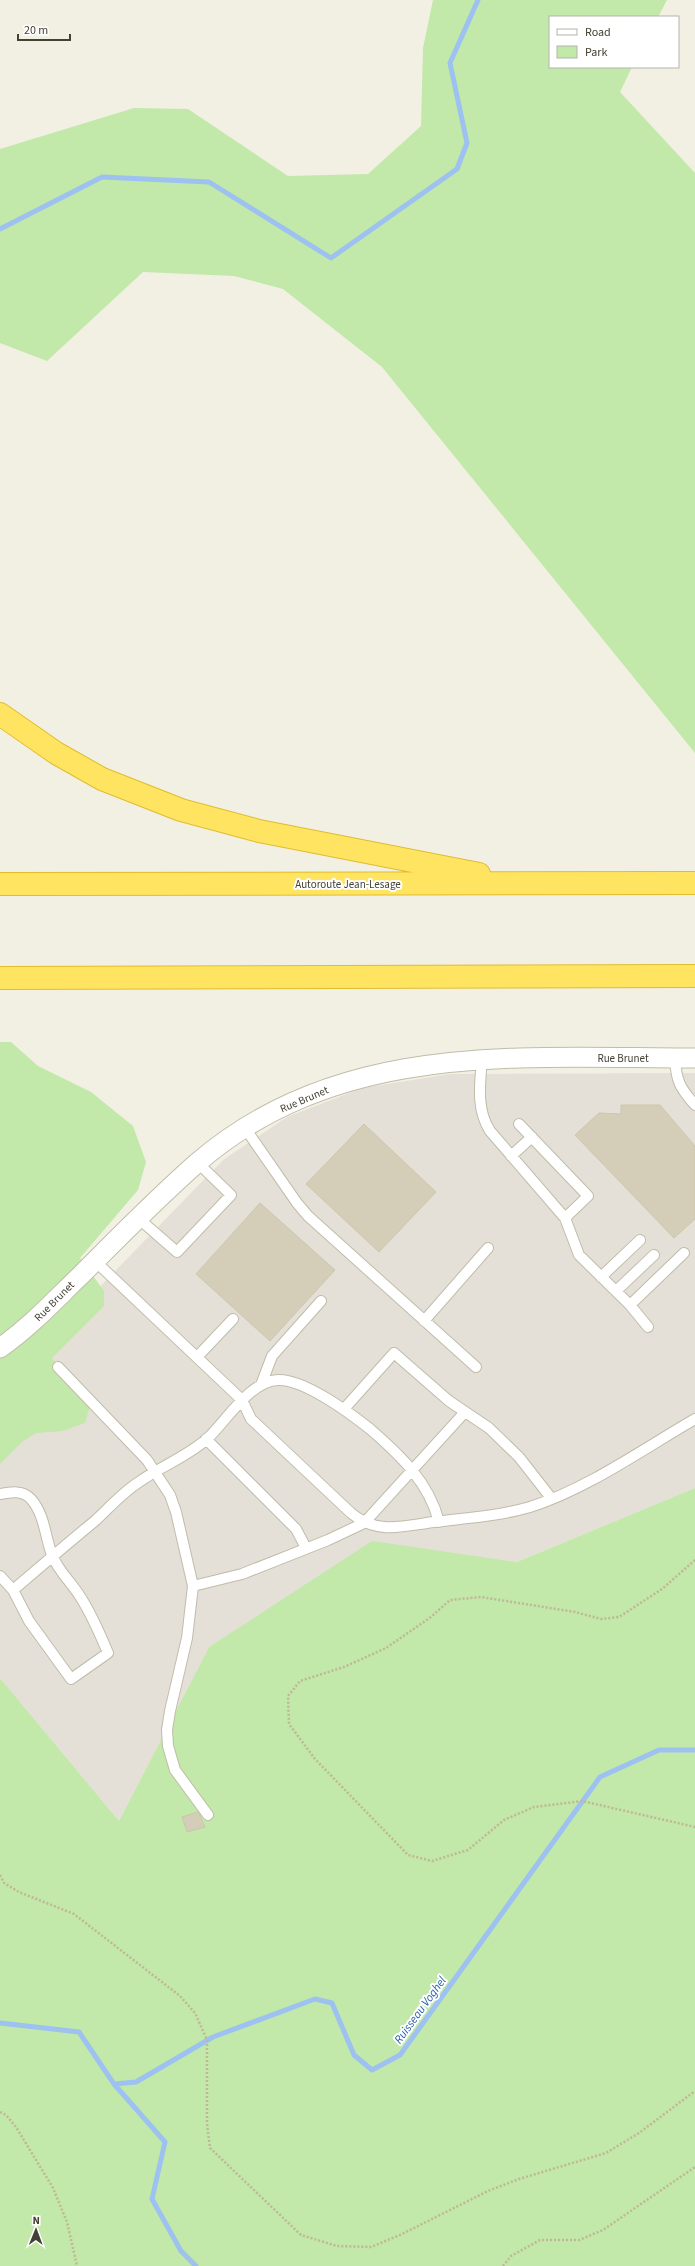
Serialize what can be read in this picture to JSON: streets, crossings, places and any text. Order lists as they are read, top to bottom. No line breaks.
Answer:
{"streets":{"highway":["Autoroute Jean-Lesage"],"street":["Rue Brunet"]},"water":["Ruisseau Voghel"],"legend":["Road","Park"],"scale_bar":"20 m","north":"top"}
